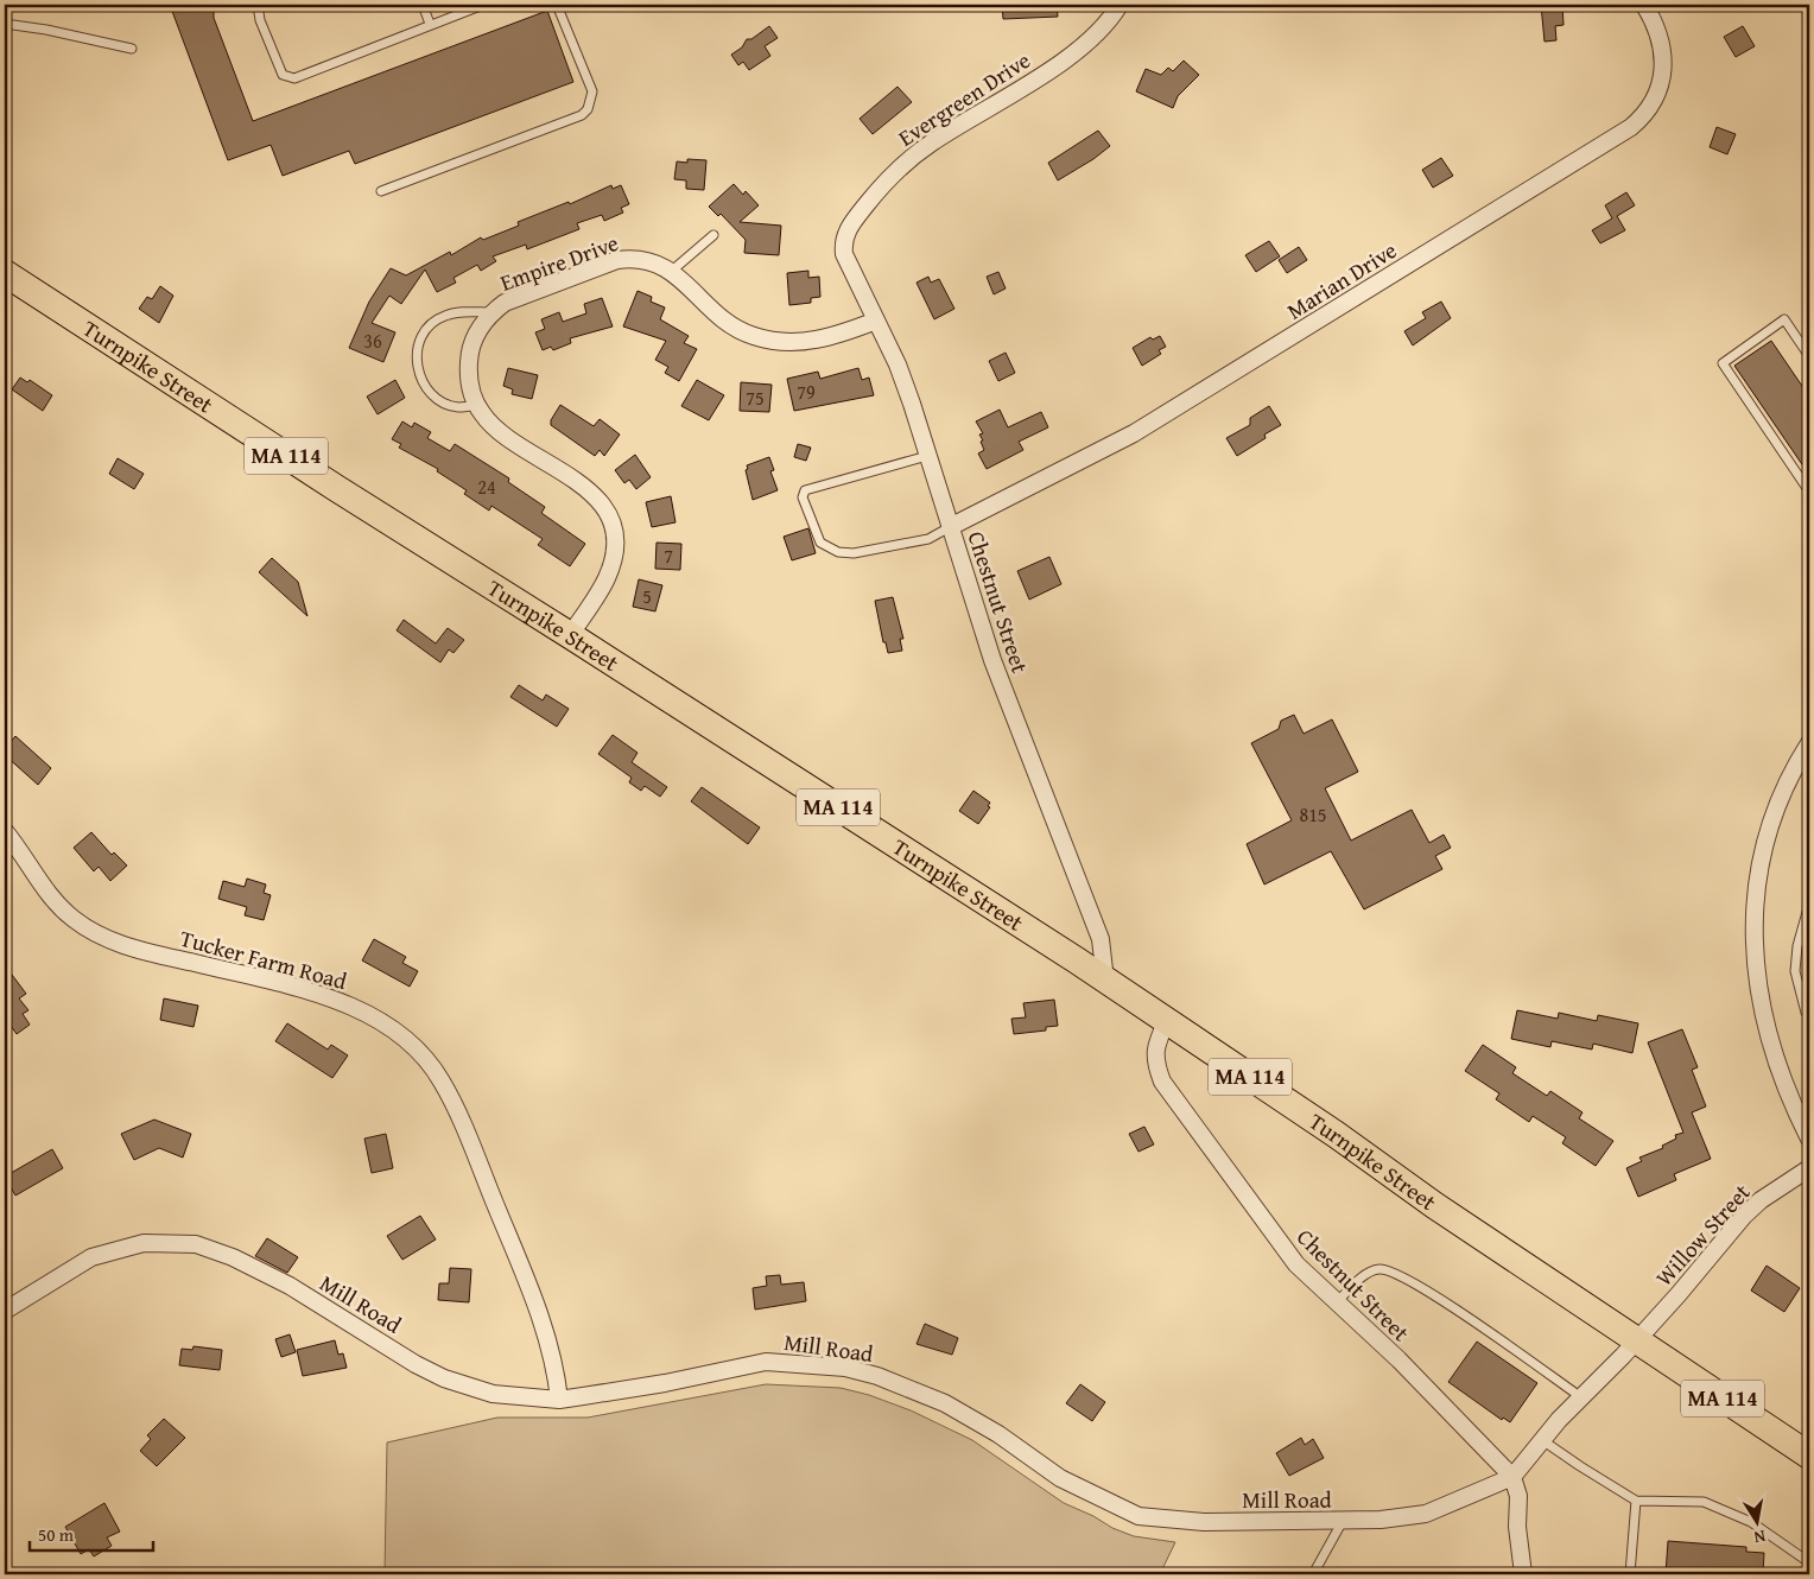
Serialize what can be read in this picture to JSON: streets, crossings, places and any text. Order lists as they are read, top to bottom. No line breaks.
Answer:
{"streets":{"highway":["Turnpike Street","MA 114"],"street":["Evergreen Drive","Empire Drive","Marian Drive","Chestnut Street","Tucker Farm Road","Willow Street","Mill Road"]},"crossings":[["Evergreen Drive","Chestnut Street"],["Empire Drive","Turnpike Street"],["Empire Drive","Chestnut Street"],["Marian Drive","Chestnut Street"],["Turnpike Street","Chestnut Street"],["Turnpike Street","Willow Street"],["Turnpike Street","Mill Road"],["Chestnut Street","Mill Road"],["Tucker Farm Road","Mill Road"],["Willow Street","Mill Road"]],"house_numbers":["36","79","75","24","7","5","815"],"scale_bar":"50 m","north":"bottom"}
